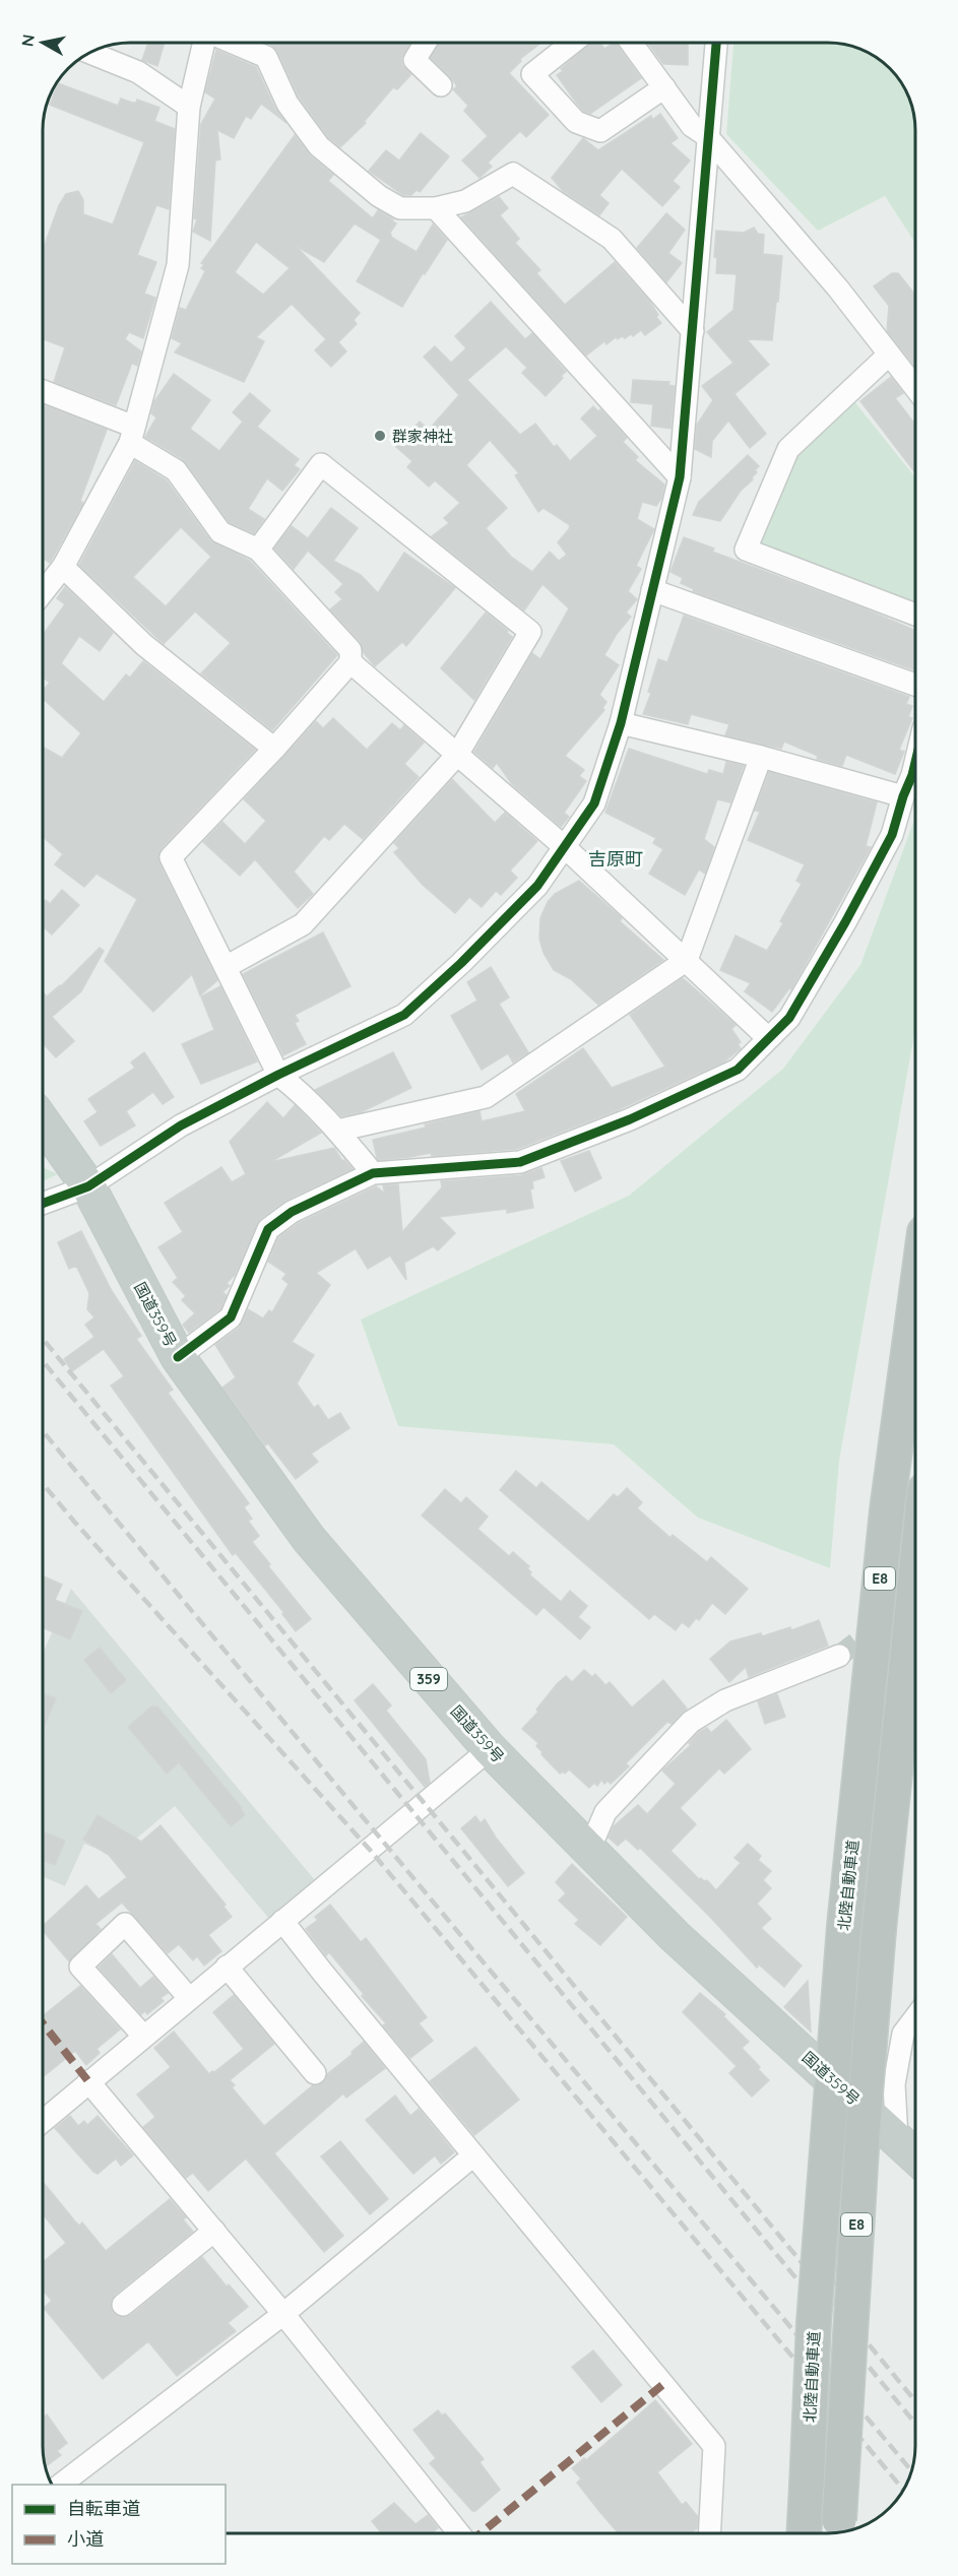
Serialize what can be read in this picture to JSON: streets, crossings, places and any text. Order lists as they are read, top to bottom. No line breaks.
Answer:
{"streets":{"highway":["国道359号","E8","359","北陸自動車道"]},"districts":["吉原町"],"places":["群家神社"],"legend":["自転車道","小道"],"north":"left"}
